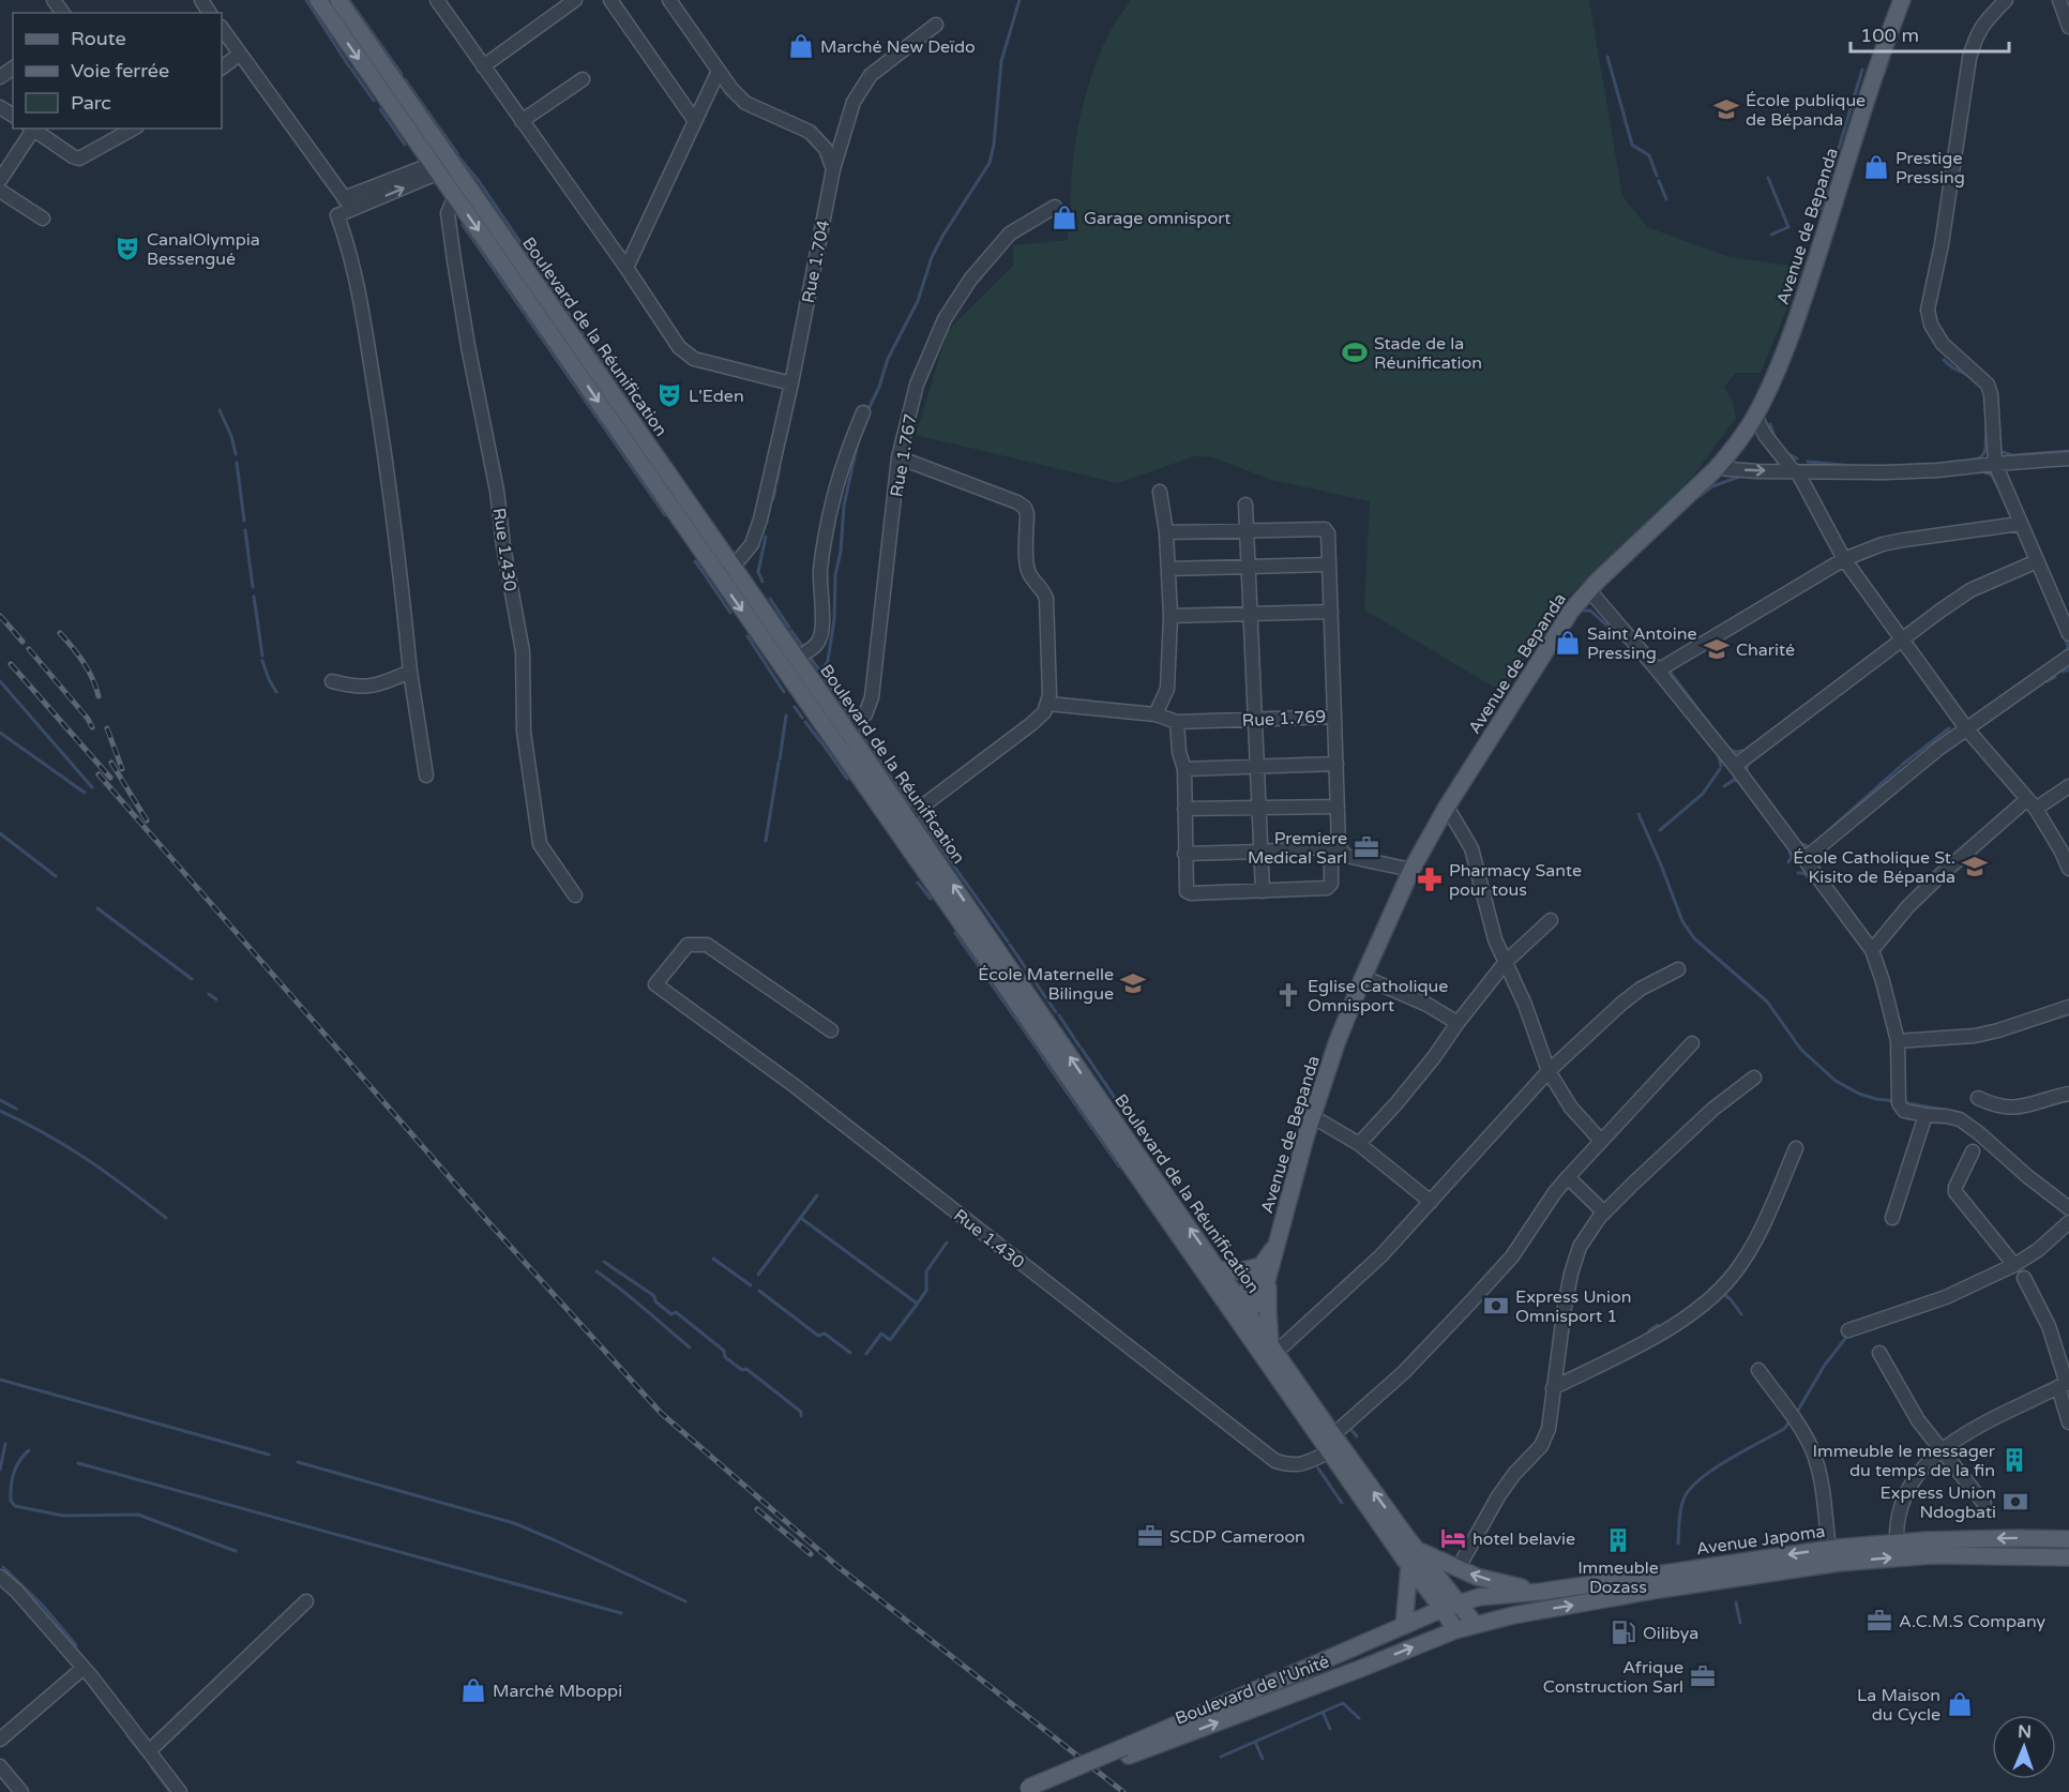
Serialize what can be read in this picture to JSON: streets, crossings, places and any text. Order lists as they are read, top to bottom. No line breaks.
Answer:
{"streets":{"main road":["Avenue de Bepanda","Boulevard de la Réunification","Avenue Japoma","Boulevard de l'Unité"],"street":["Rue 1.704","Rue 1.767","Rue 1.430","Rue 1.769"]},"crossings":[["Avenue de Bepanda","Boulevard de la Réunification"],["Rue 1.704","Boulevard de la Réunification"],["Boulevard de la Réunification","Rue 1.767"],["Boulevard de la Réunification","Rue 1.430"],["Boulevard de la Réunification","Avenue Japoma"],["Boulevard de la Réunification","Boulevard de l'Unité"],["Avenue Japoma","Boulevard de l'Unité"]],"places":{"shop":["Marché New Deïdo","Prestige Pressing","Garage omnisport","Saint Antoine Pressing","Marché Mboppi","La Maison du Cycle"],"school or university":["École publique de Bépanda","Charité","École Catholique St. Kisito de Bépanda","École Maternelle Bilingue"],"theatre":["CanalOlympia Bessengué","L'Eden"],"sports":["Stade de la Réunification"],"office":["Premiere Medical Sarl","SCDP Cameroon","A.C.M.S Company","Afrique Construction Sarl"],"pharmacy":["Pharmacy Sante pour tous"],"church":["Eglise Catholique Omnisport"],"bank":["Express Union Omnisport 1","Express Union Ndogbati"],"building":["Immeuble le messager du temps de la fin","Immeuble Dozass"],"hotel":["hotel belavie"],"fuel station":["Oilibya"]},"legend":["Route","Voie ferrée","Parc"],"scale_bar":"100 m","north":"top"}
